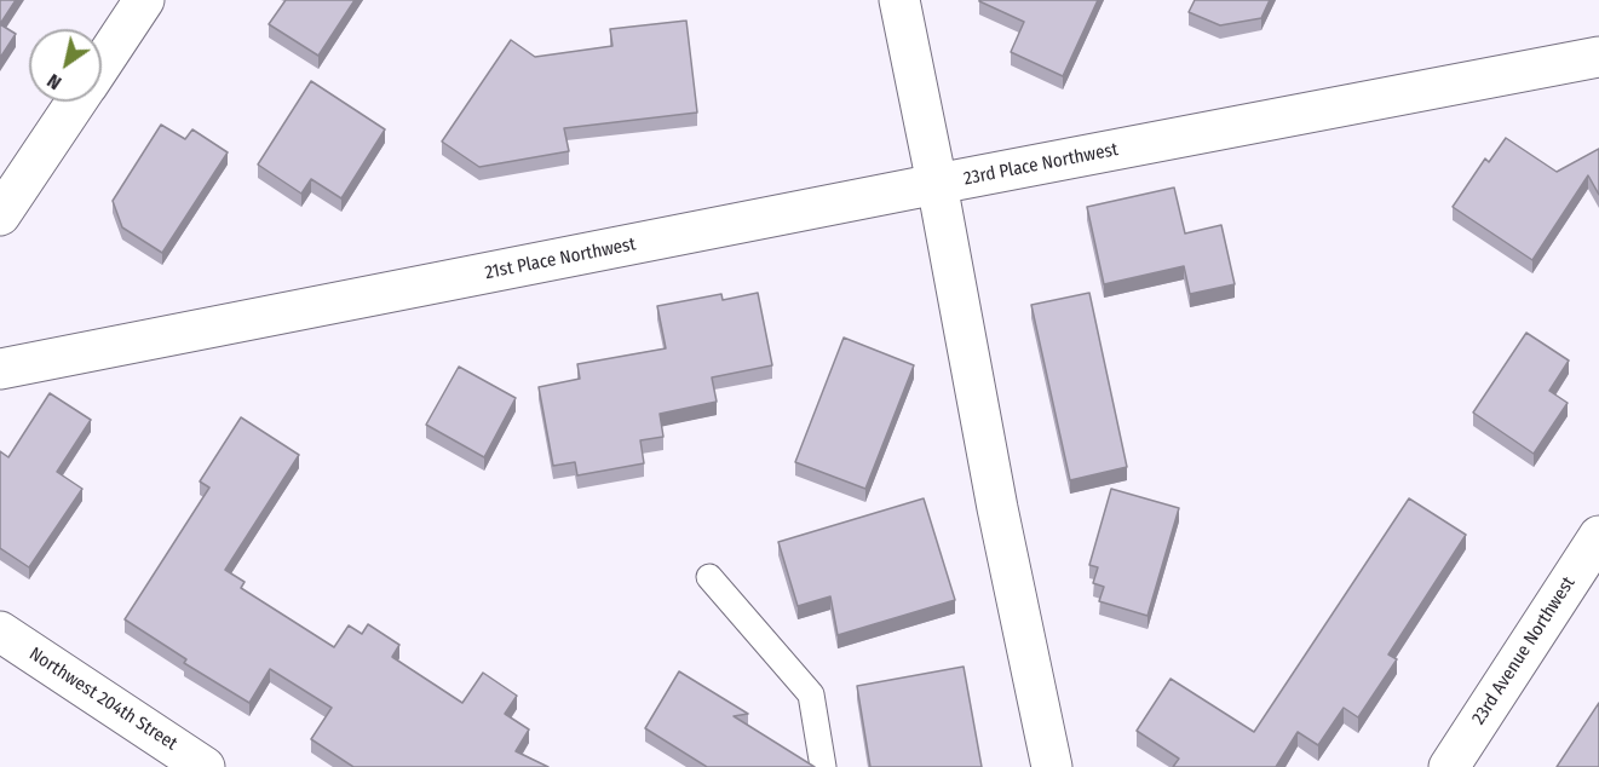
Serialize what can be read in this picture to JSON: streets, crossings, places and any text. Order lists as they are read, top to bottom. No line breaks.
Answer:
{"streets":{"street":["23rd Place Northwest","21st Place Northwest","23rd Avenue Northwest","Northwest 204th Street"]},"crossings":[["23rd Place Northwest","21st Place Northwest"]],"north":"bottom left"}
